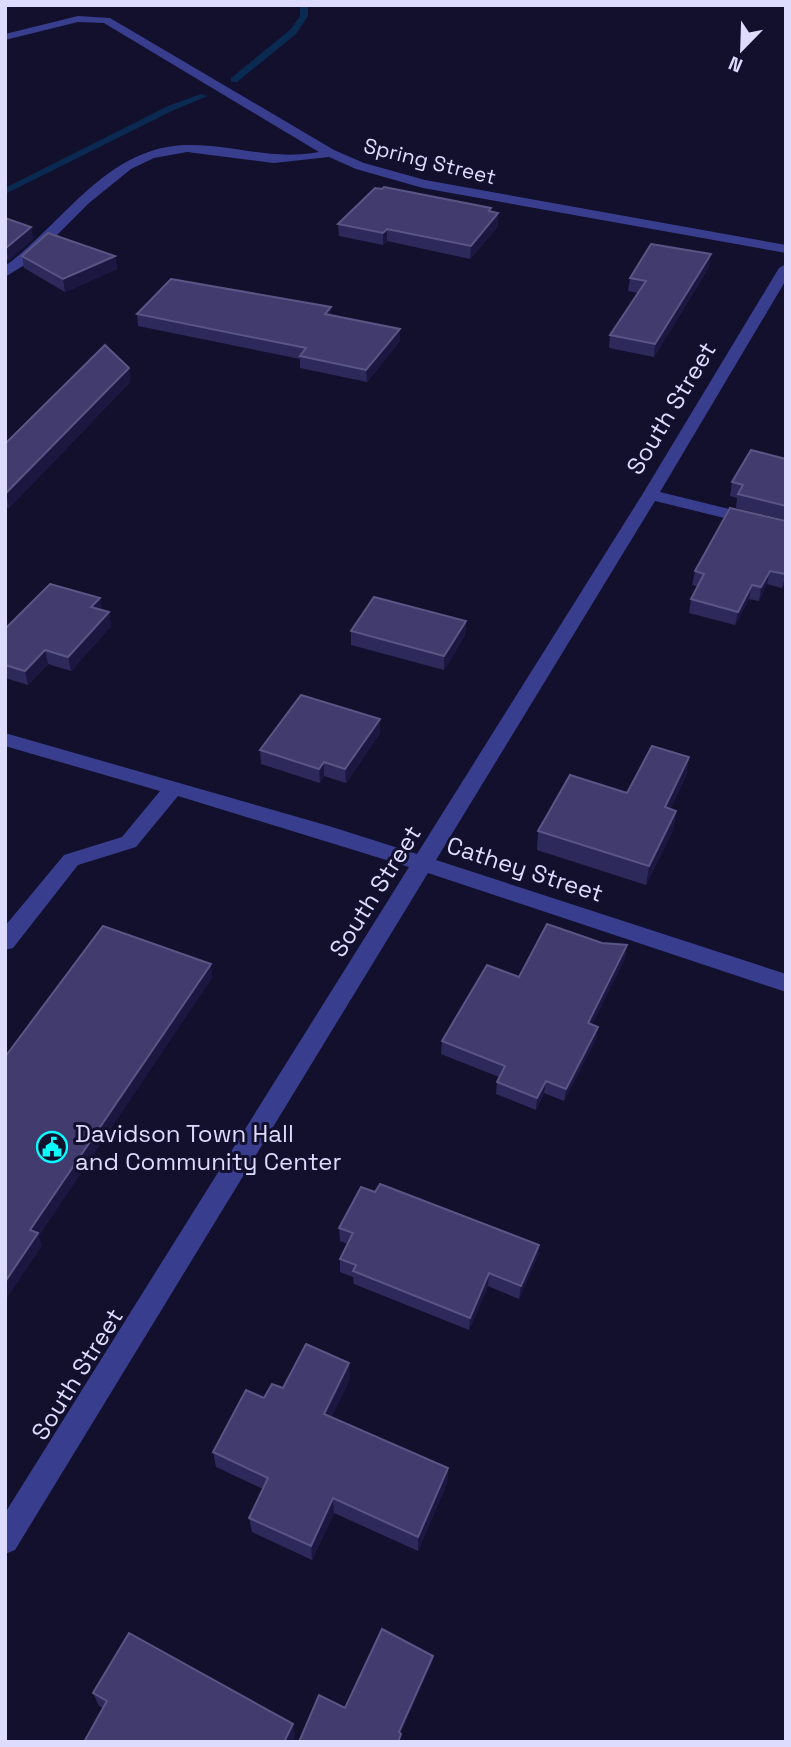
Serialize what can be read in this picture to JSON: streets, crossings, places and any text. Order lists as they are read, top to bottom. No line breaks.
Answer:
{"streets":{"street":["Spring Street","South Street","Cathey Street"]},"crossings":[["South Street","Cathey Street"]],"places":{"public building":["Davidson Town Hall and Community Center"]},"north":"bottom left"}
